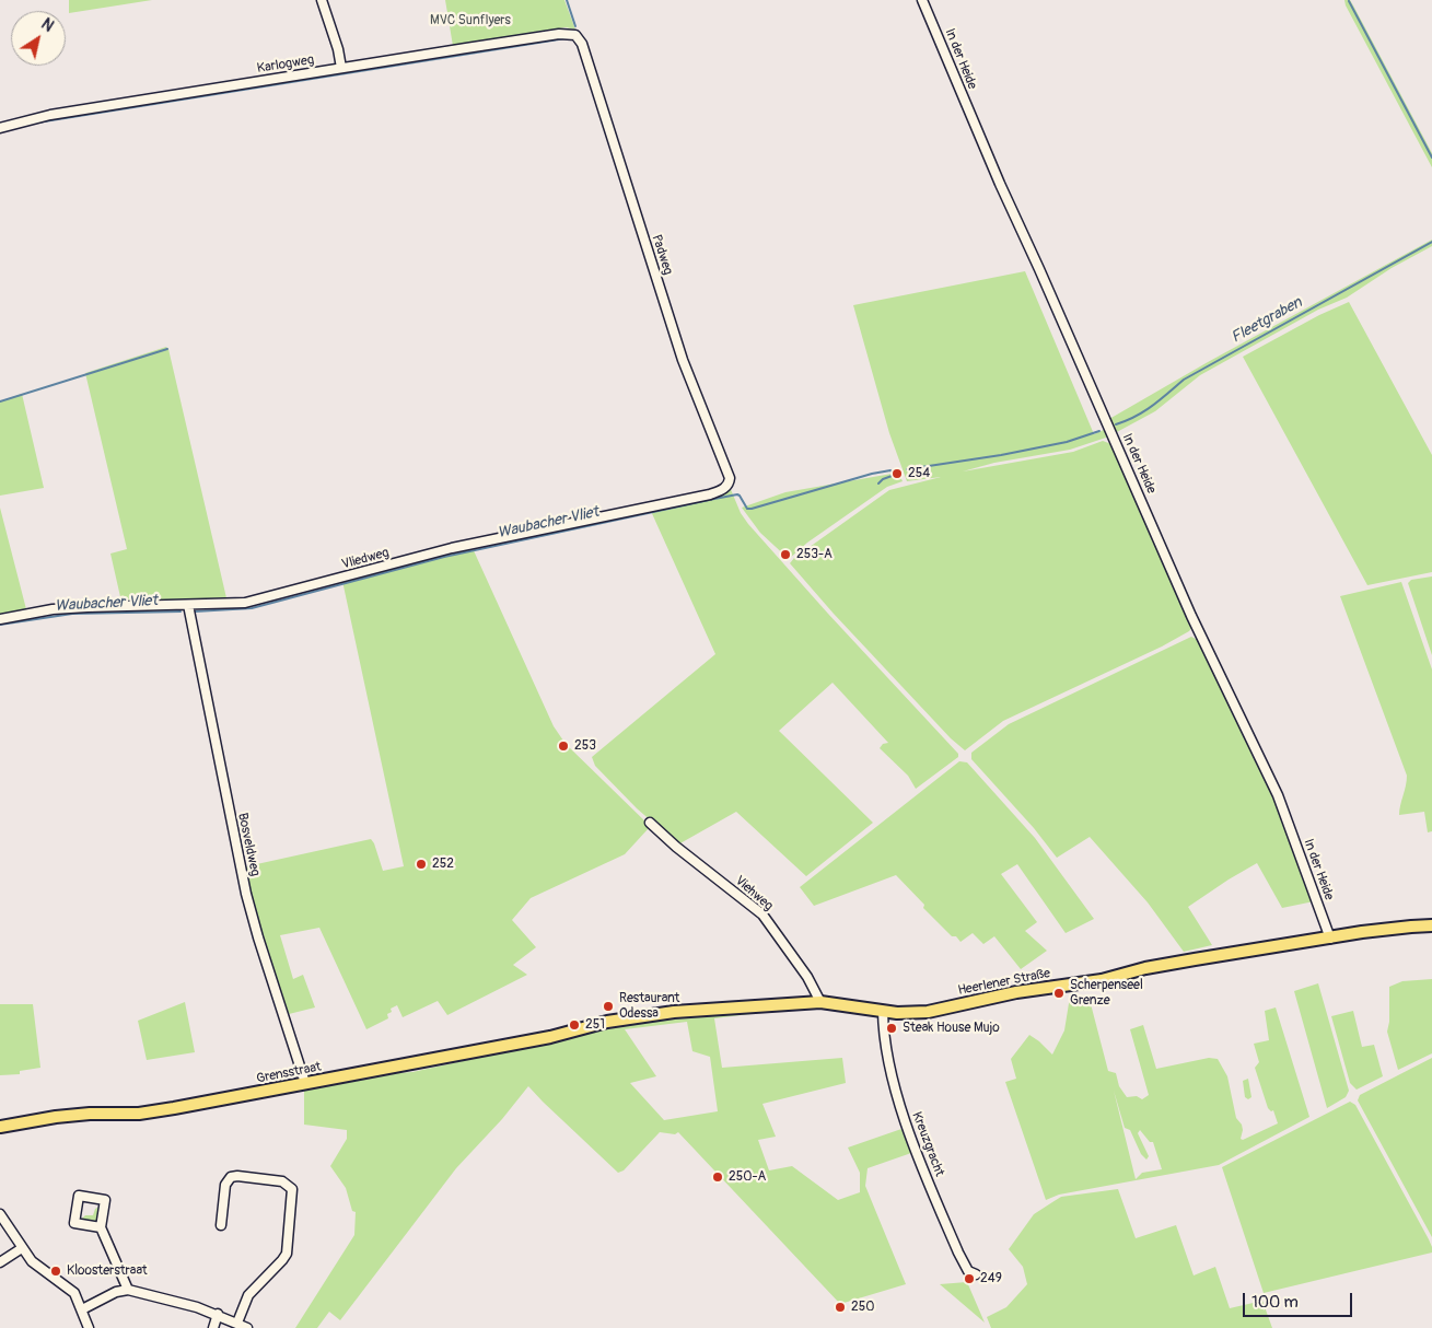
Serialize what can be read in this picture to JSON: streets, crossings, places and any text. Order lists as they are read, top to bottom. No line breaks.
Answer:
{"streets":{"main road":["Heerlener Straße","Grensstraat"],"street":["In der Heide","Karlogweg","Padweg","Vliedweg","Bosveldweg","Viehweg","Kreuzgracht"]},"crossings":[["In der Heide","Heerlener Straße"],["Karlogweg","Padweg"],["Padweg","Vliedweg"],["Vliedweg","Bosveldweg"],["Bosveldweg","Grensstraat"],["Viehweg","Heerlener Straße"],["Heerlener Straße","Grensstraat"],["Heerlener Straße","Kreuzgracht"]],"water":["Fleetgraben","Waubacher Vliet"],"parks":["MVC Sunflyers"],"places":["254","253-A","253","252","Scherpenseel Grenze","Restaurant Odessa","251","Steak House Mujo","250-A","Kloosterstraat","249","250"],"scale_bar":"100 m","north":"top right"}
